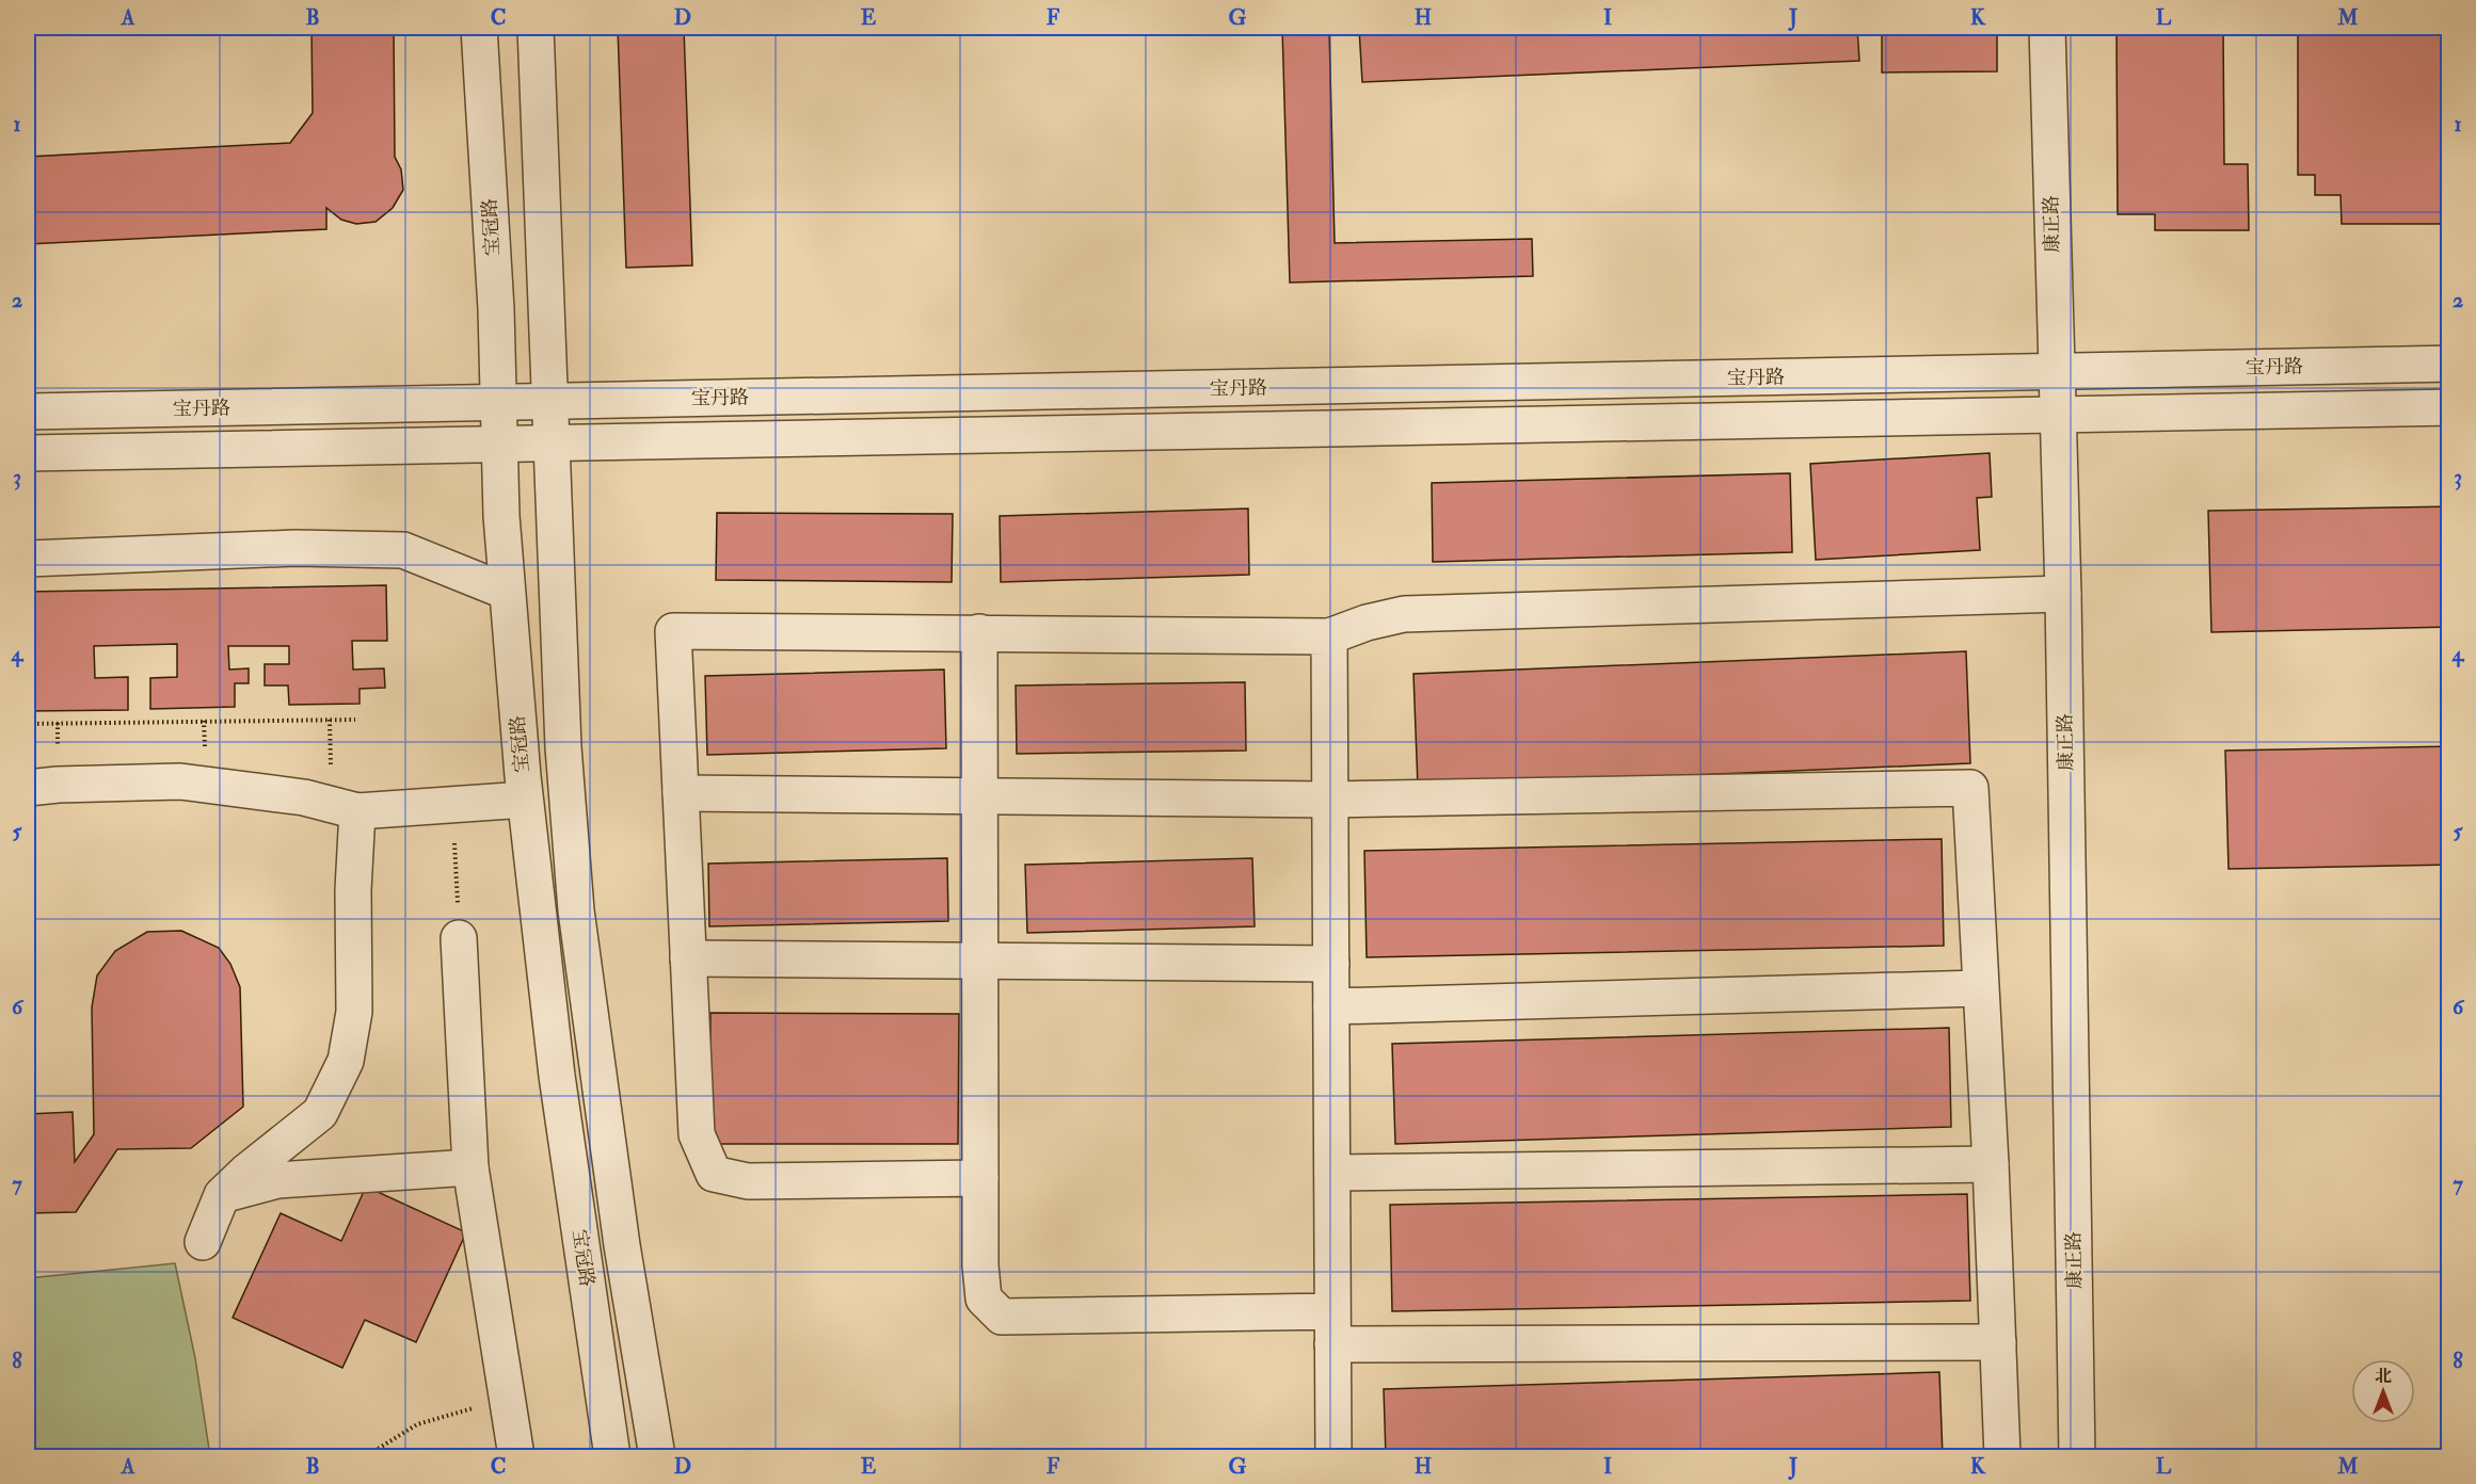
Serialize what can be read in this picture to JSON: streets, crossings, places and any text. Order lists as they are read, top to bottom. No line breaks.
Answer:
{"streets":{"street":["康正路","宝冠路","宝丹路"]},"crossings":[["康正路","宝丹路"],["宝冠路","宝丹路"]],"north":"top","grid":{"columns":["A","B","C","D","E","F","G","H","I","J","K","L","M"],"rows":["1","2","3","4","5","6","7","8"]}}
